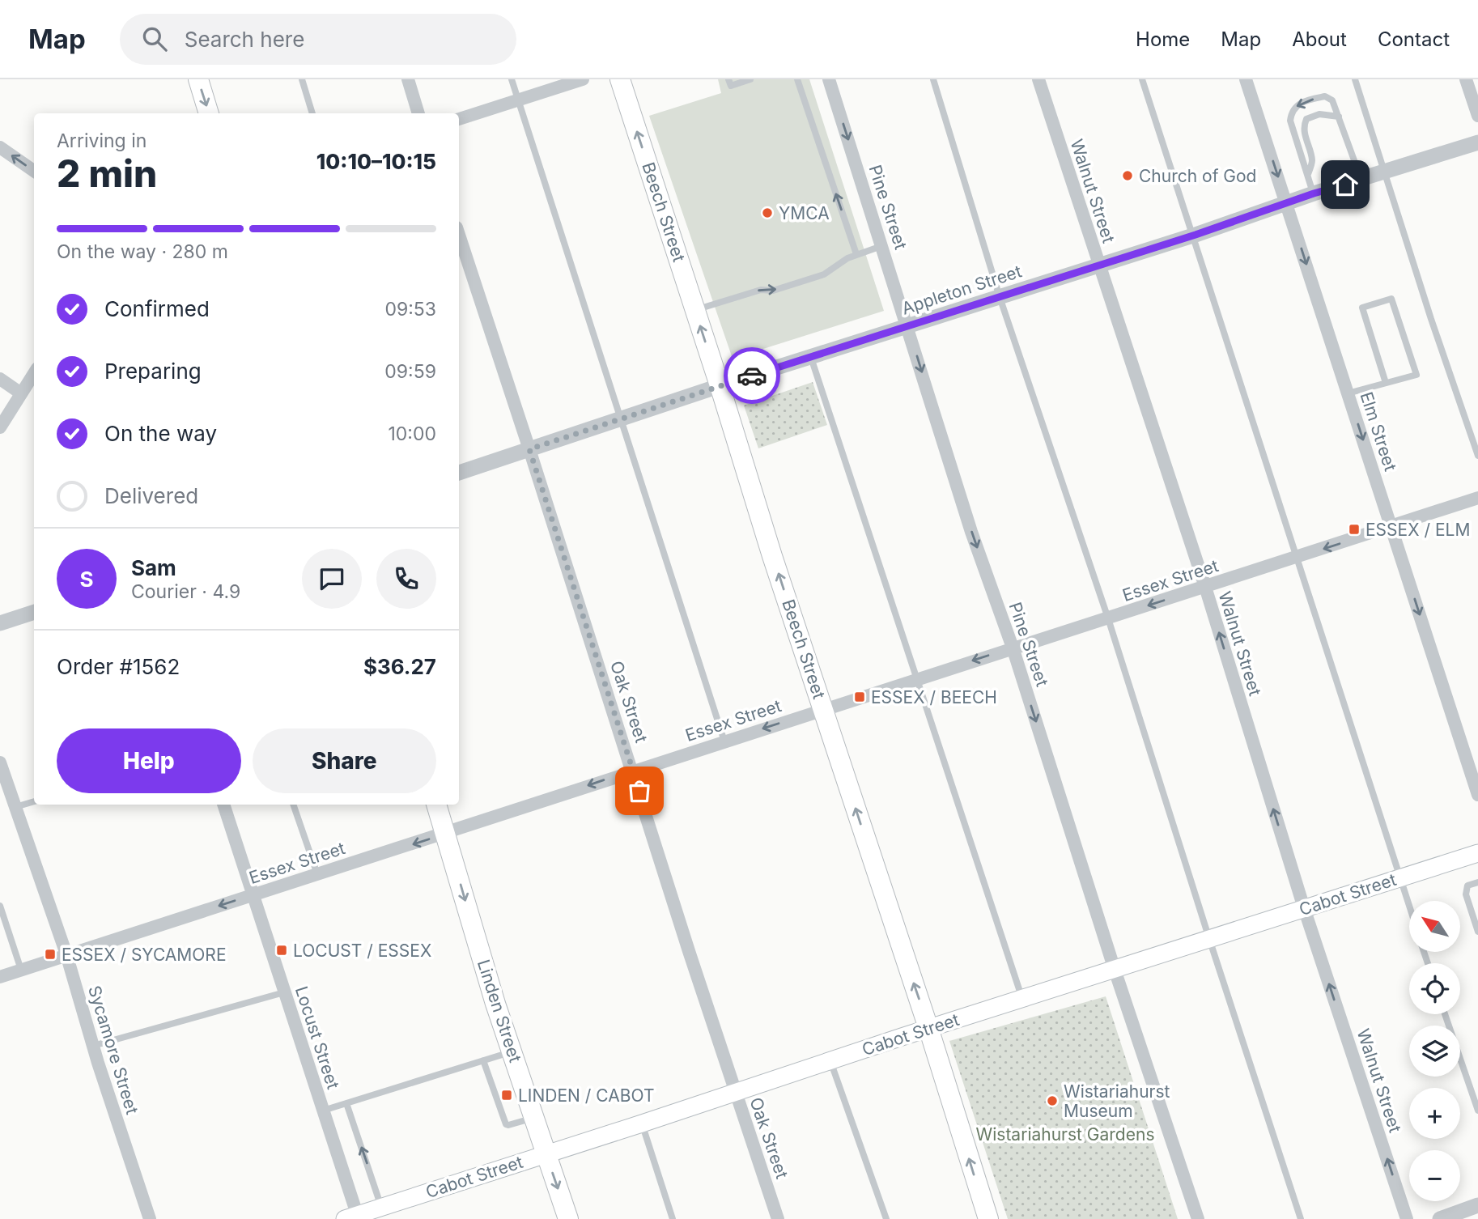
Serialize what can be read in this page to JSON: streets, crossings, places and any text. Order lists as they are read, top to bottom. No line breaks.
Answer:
{"streets":{"main road":["Beech Street","Cabot Street","Linden Street"],"street":["Walnut Street","Pine Street","Appleton Street","Elm Street","Essex Street","Oak Street","Locust Street","Sycamore Street"]},"crossings":[["Walnut Street","Appleton Street"],["Walnut Street","Essex Street"],["Walnut Street","Cabot Street"],["Pine Street","Appleton Street"],["Pine Street","Essex Street"],["Pine Street","Cabot Street"],["Beech Street","Appleton Street"],["Beech Street","Essex Street"],["Beech Street","Cabot Street"],["Appleton Street","Elm Street"],["Appleton Street","Oak Street"],["Elm Street","Essex Street"],["Essex Street","Oak Street"],["Essex Street","Linden Street"],["Essex Street","Locust Street"],["Essex Street","Sycamore Street"],["Oak Street","Cabot Street"],["Cabot Street","Linden Street"],["Cabot Street","Locust Street"]],"one_way":["Walnut Street","Pine Street","Beech Street","Elm Street","Essex Street","Linden Street"],"parks":["Wistariahurst Gardens"],"places":{"other":["Church of God","YMCA","Wistariahurst Museum"],"transit":["ESSEX / ELM","ESSEX / BEECH","LOCUST / ESSEX","ESSEX / SYCAMORE","LINDEN / CABOT"]},"north":"top left","page":{"header":"Map","search":"Search here","nav":["Home","Map","About","Contact"],"heading":["2 min","Arriving in","10:10–10:15"],"panel":["Sam","Courier · 4.9","Order #1562","$36.27"],"bar":"On the way · 280 m","list":[["Confirmed","09:53"],["Preparing","09:59"],["On the way","10:00"],"Delivered"],"round":"S","buttons":["Help","Share"],"map_buttons":["+","−"]}}
